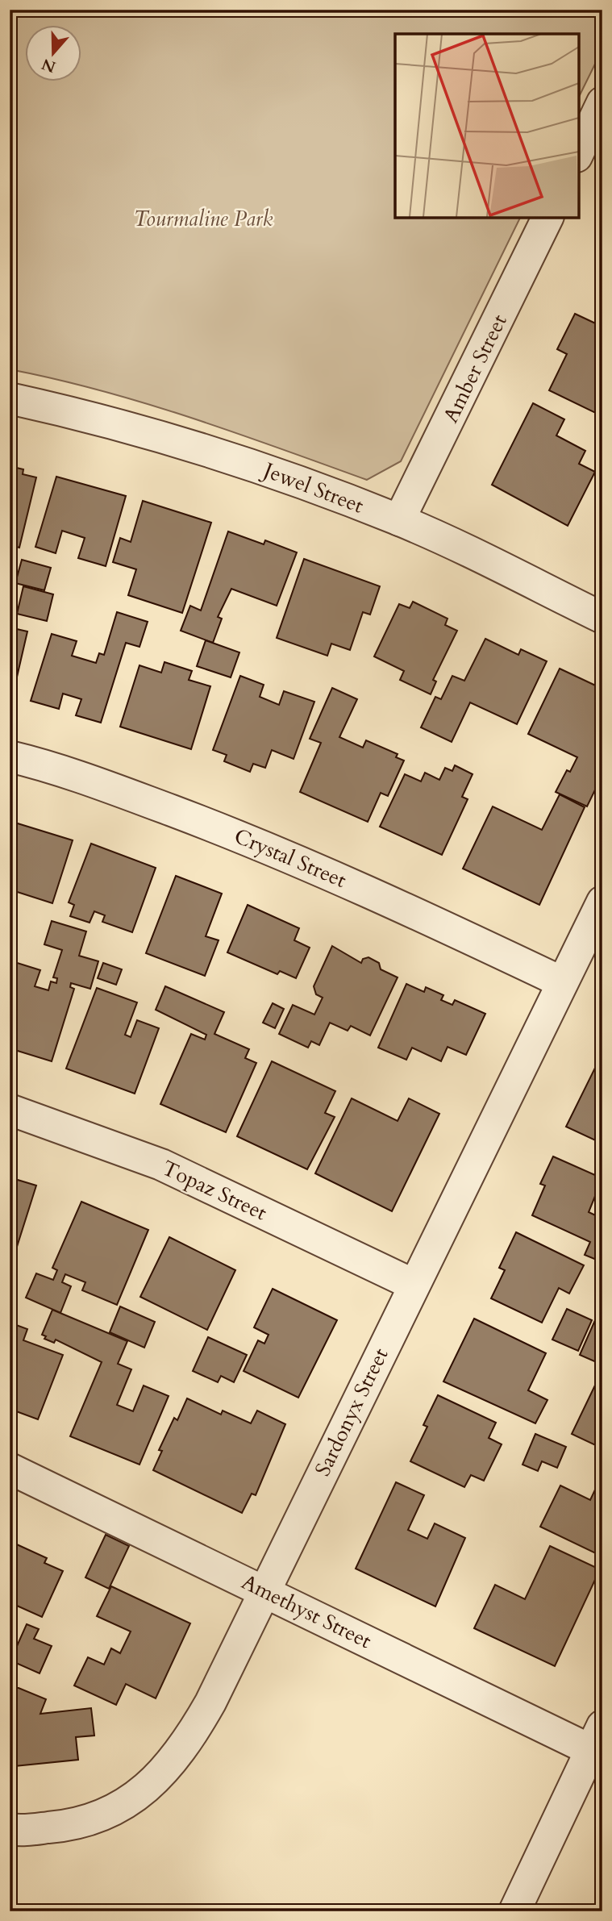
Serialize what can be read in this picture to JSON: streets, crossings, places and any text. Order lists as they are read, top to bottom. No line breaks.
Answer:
{"streets":{"street":["Amber Street","Jewel Street","Crystal Street","Topaz Street","Sardonyx Street","Amethyst Street"]},"crossings":[["Amber Street","Jewel Street"],["Crystal Street","Sardonyx Street"],["Topaz Street","Sardonyx Street"],["Sardonyx Street","Amethyst Street"]],"parks":["Tourmaline Park"],"north":"bottom"}
